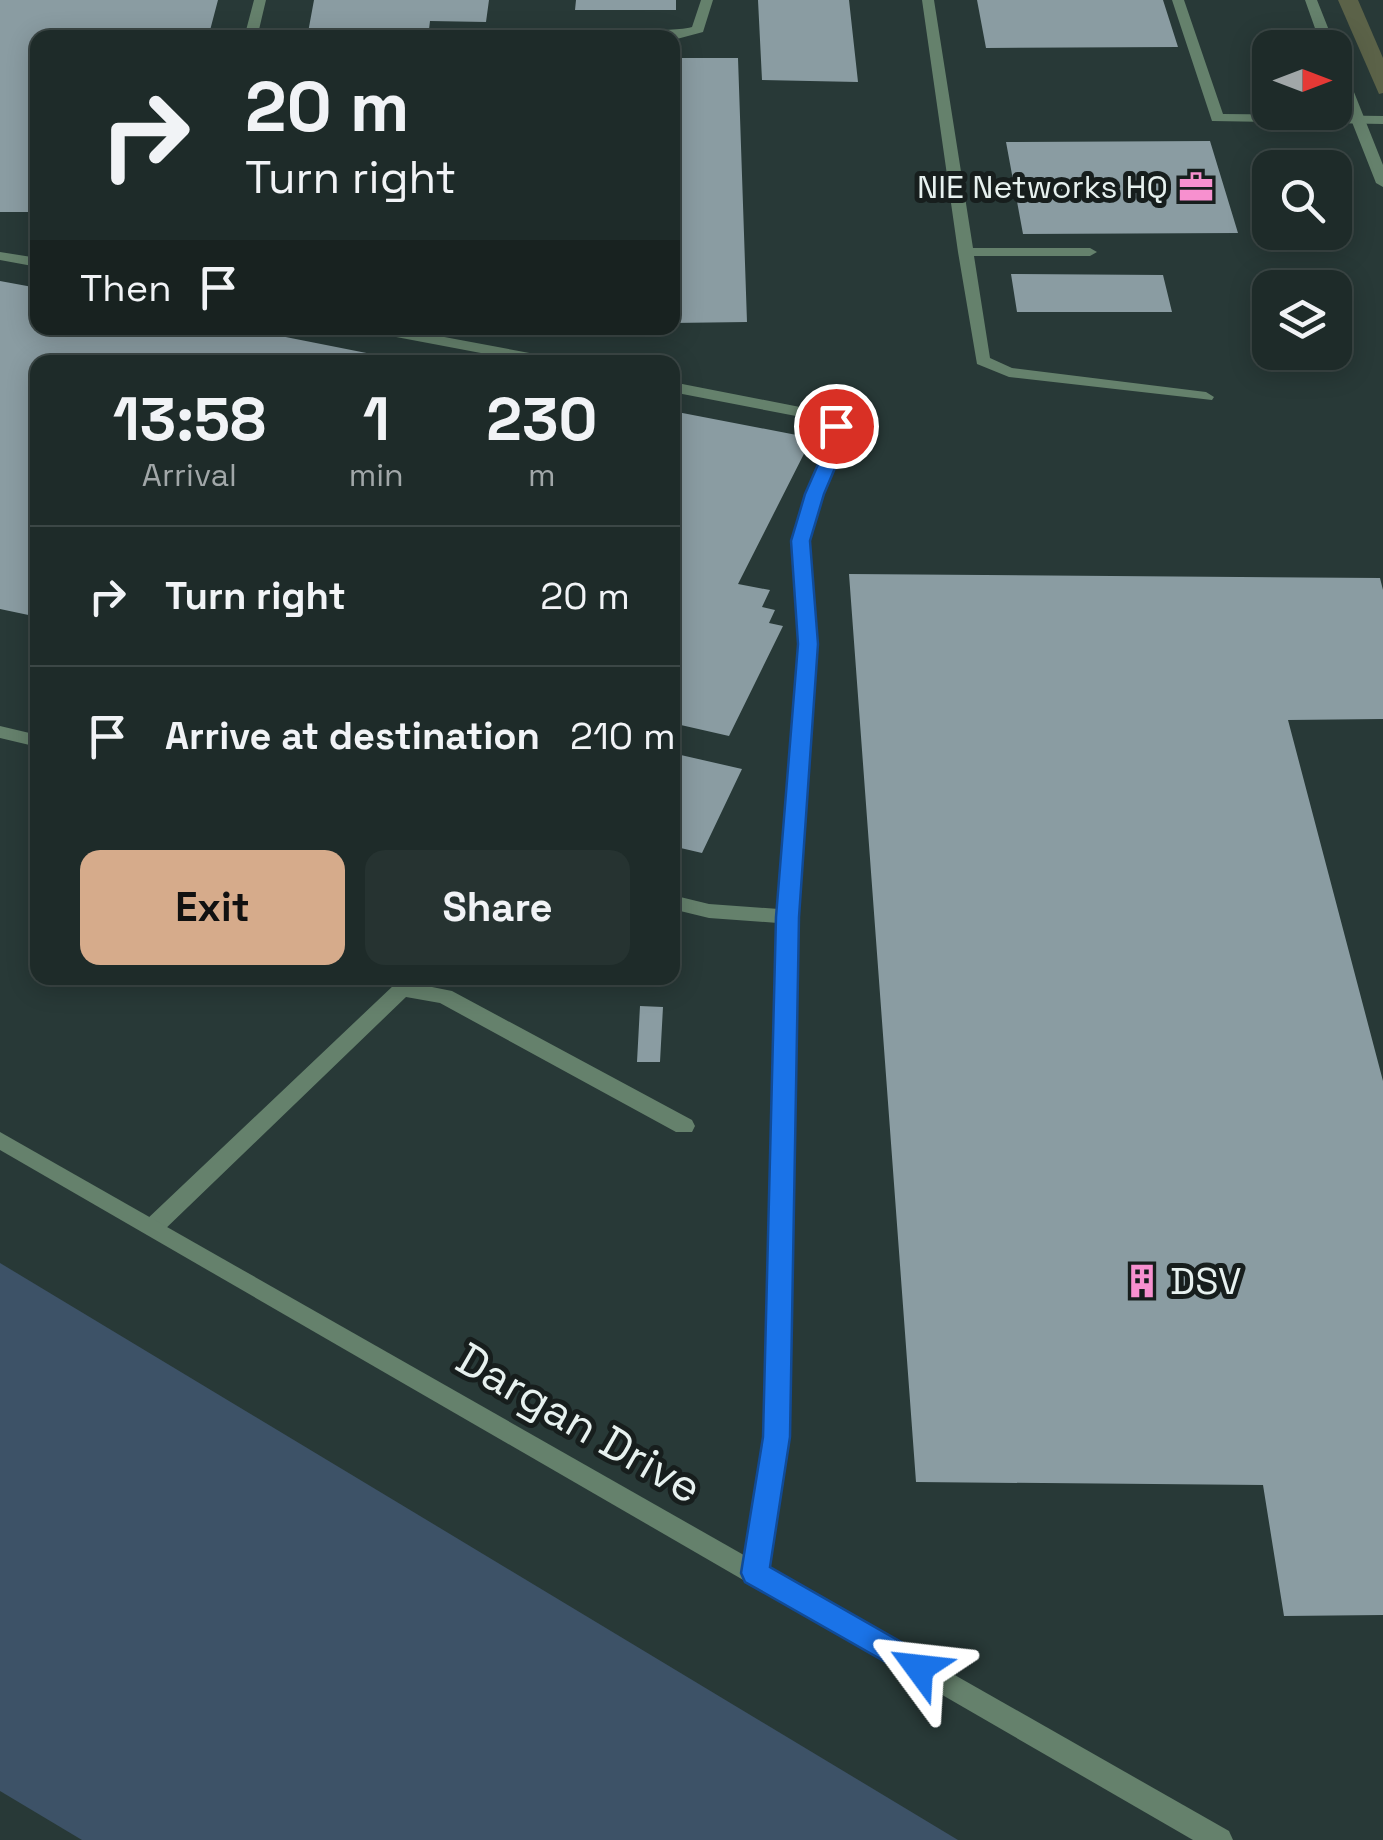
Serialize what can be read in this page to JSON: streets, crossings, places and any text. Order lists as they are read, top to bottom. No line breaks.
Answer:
{"streets":{"street":["Dargan Drive"]},"places":{"office":["NIE Networks HQ"],"building":["DSV"]},"north":"right","page":{"turn":["20 m","Turn right"],"then":"Then","eta":["13:58","Arrival","1","min","230","m"],"list":[{"name":"Turn right","value":"20 m"},{"name":"Arrive at destination","value":"210 m"}],"buttons":["Exit","Share"]}}
